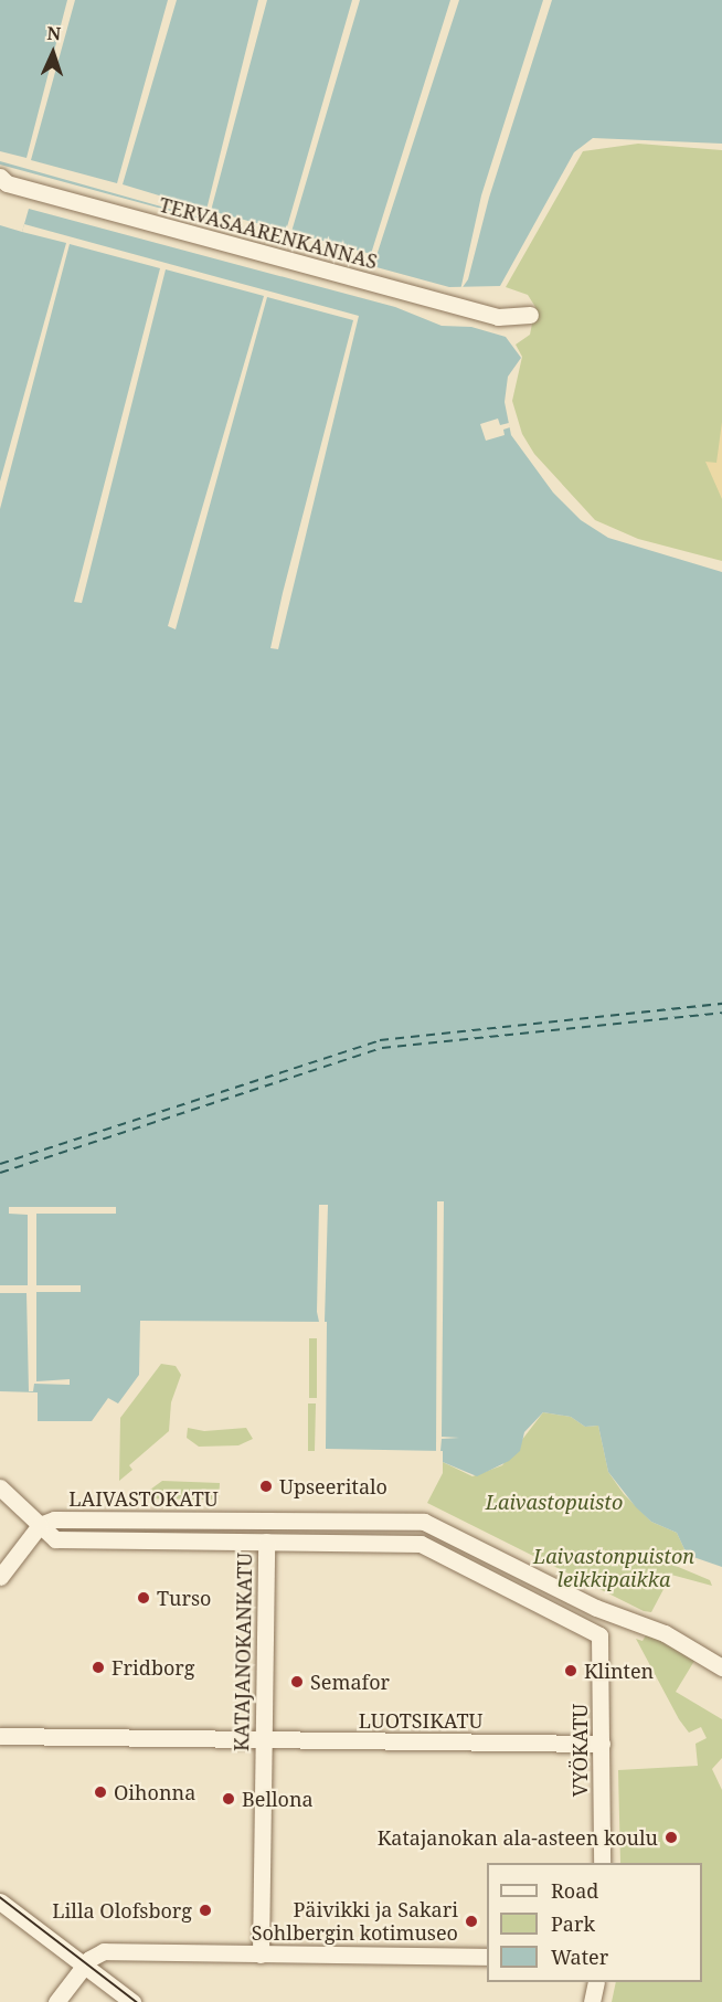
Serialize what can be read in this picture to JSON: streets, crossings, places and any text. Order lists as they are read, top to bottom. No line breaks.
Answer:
{"streets":{"street":["TERVASAARENKANNAS","LAIVASTOKATU","KATAJANOKANKATU","LUOTSIKATU","VYÖKATU"]},"crossings":[["LAIVASTOKATU","KATAJANOKANKATU"],["LAIVASTOKATU","VYÖKATU"],["KATAJANOKANKATU","LUOTSIKATU"],["LUOTSIKATU","VYÖKATU"]],"parks":["Laivastopuisto","Laivastonpuiston leikkipaikka"],"places":["Upseeritalo","Turso","Fridborg","Klinten","Semafor","Oihonna","Bellona","Katajanokan ala-asteen koulu","Lilla Olofsborg","Päivikki ja Sakari Sohlbergin kotimuseo"],"legend":["Road","Park","Water"],"north":"top"}
